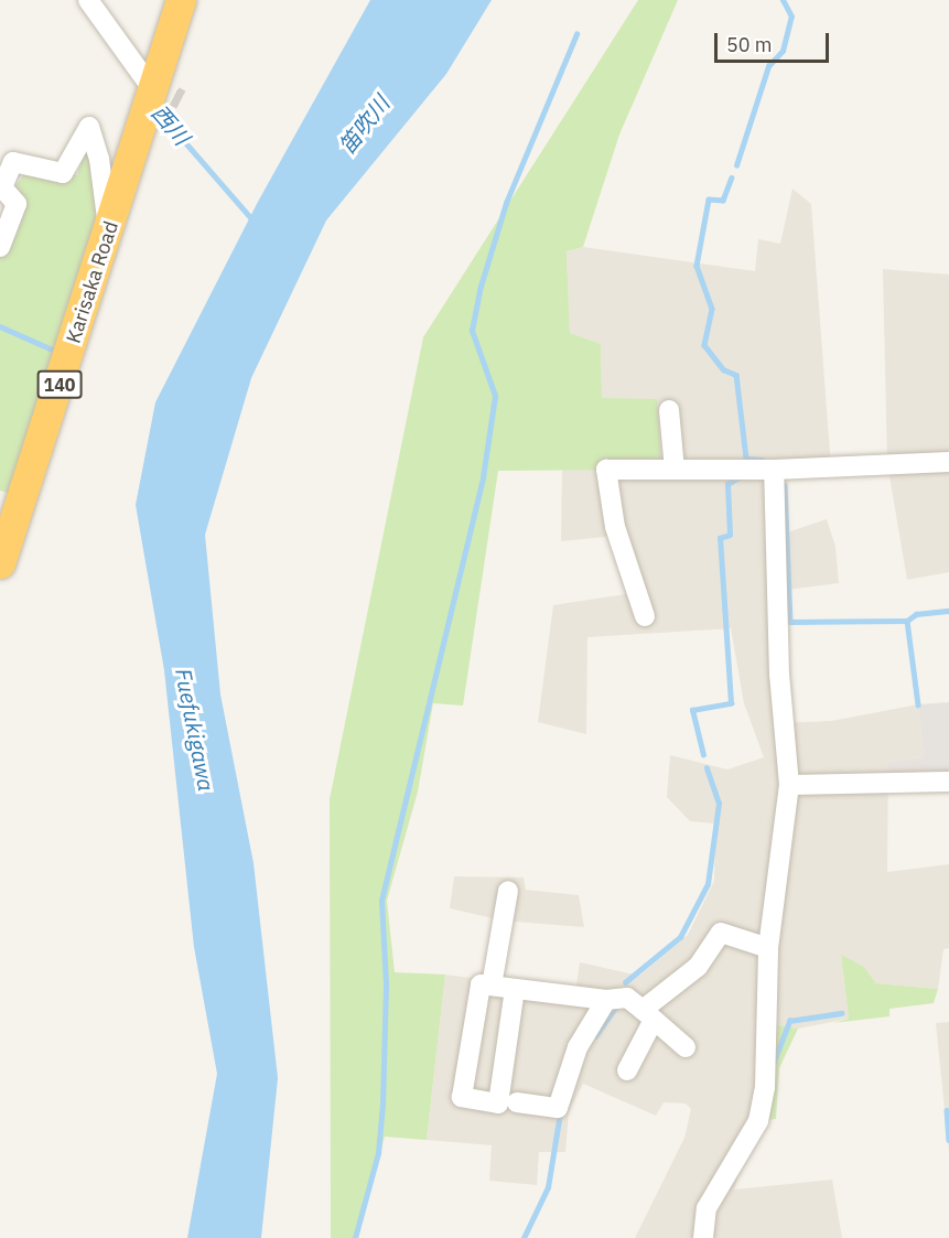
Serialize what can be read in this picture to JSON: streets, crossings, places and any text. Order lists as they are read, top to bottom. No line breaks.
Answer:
{"streets":{"highway":["Karisaka Road","140"]},"water":["西川","笛吹川","Fuefukigawa"],"scale_bar":"50 m"}
